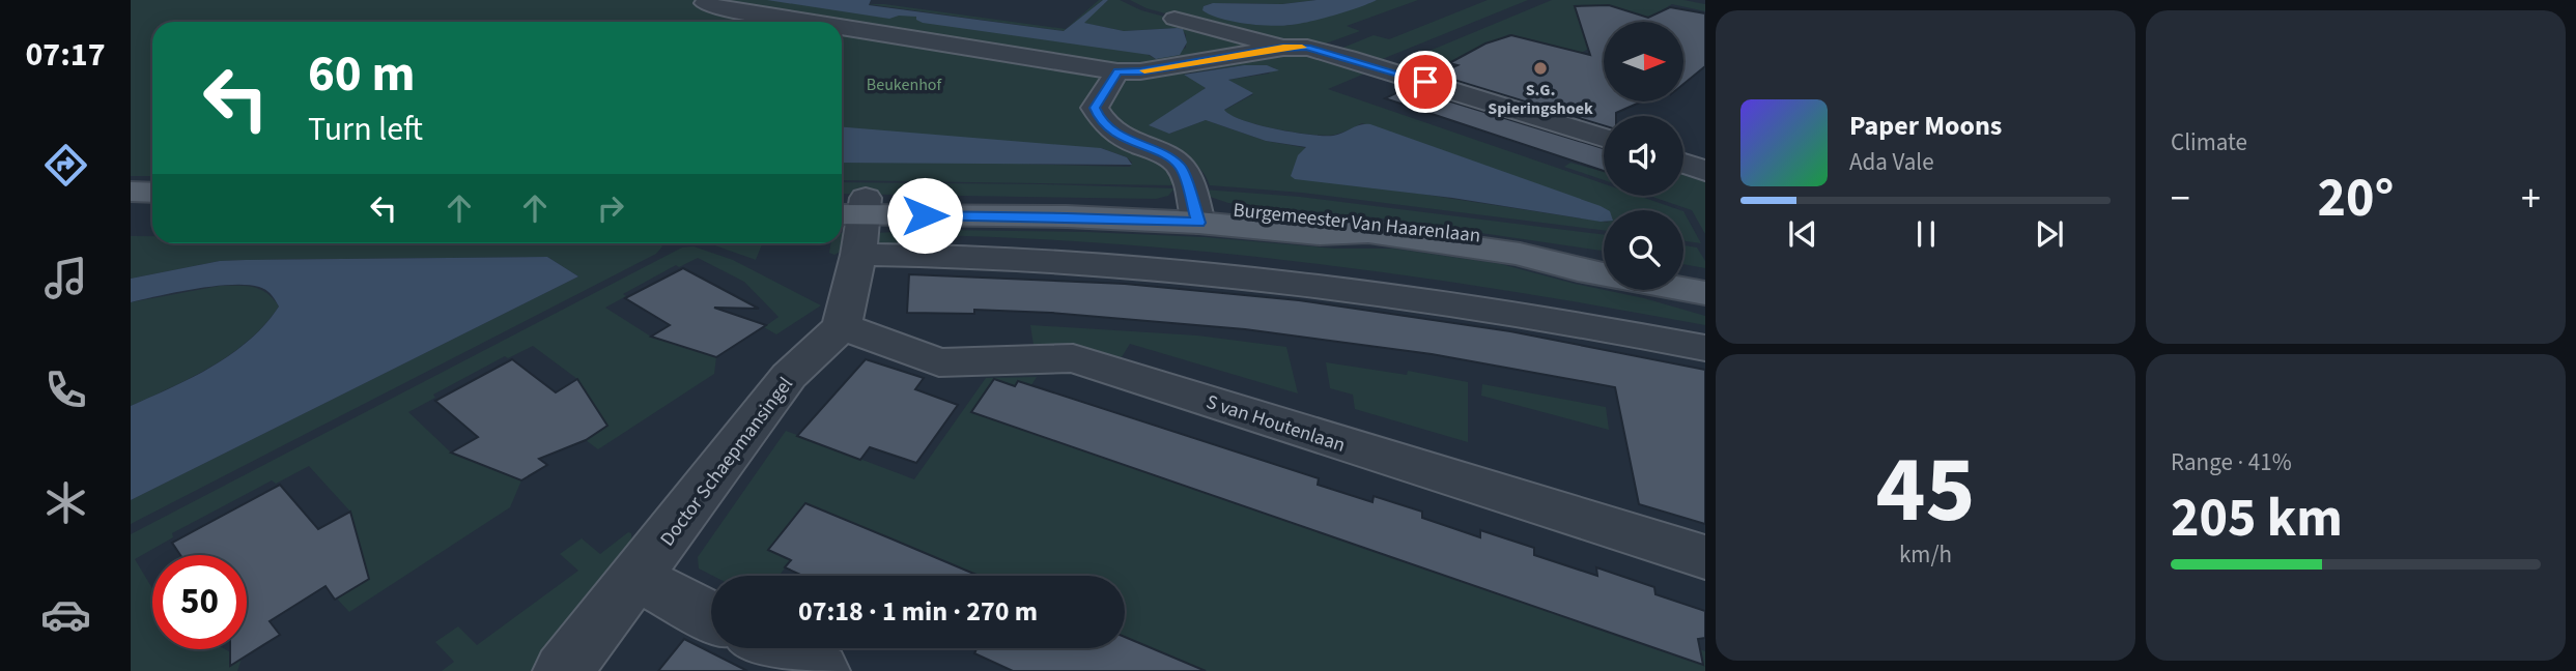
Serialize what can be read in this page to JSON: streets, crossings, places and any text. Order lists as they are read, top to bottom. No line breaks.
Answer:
{"streets":{"main road":["Burgemeester Van Haarenlaan"],"street":["S van Houtenlaan","Doctor Schaepmansingel"]},"crossings":[["S van Houtenlaan","Doctor Schaepmansingel"]],"parks":["Beukenhof"],"places":["S.G. Spieringshoek"],"north":"right","page":{"tabs":"07:17","tile":["Climate",["45","km/h"],["Range · 41%","205 km"]],"turn":["60 m","Turn left"],"song":["Paper Moons","Ada Vale"],"heat":["−","20°","+"],"limit":"50","trip":"07:18 · 1 min · 270 m"}}
